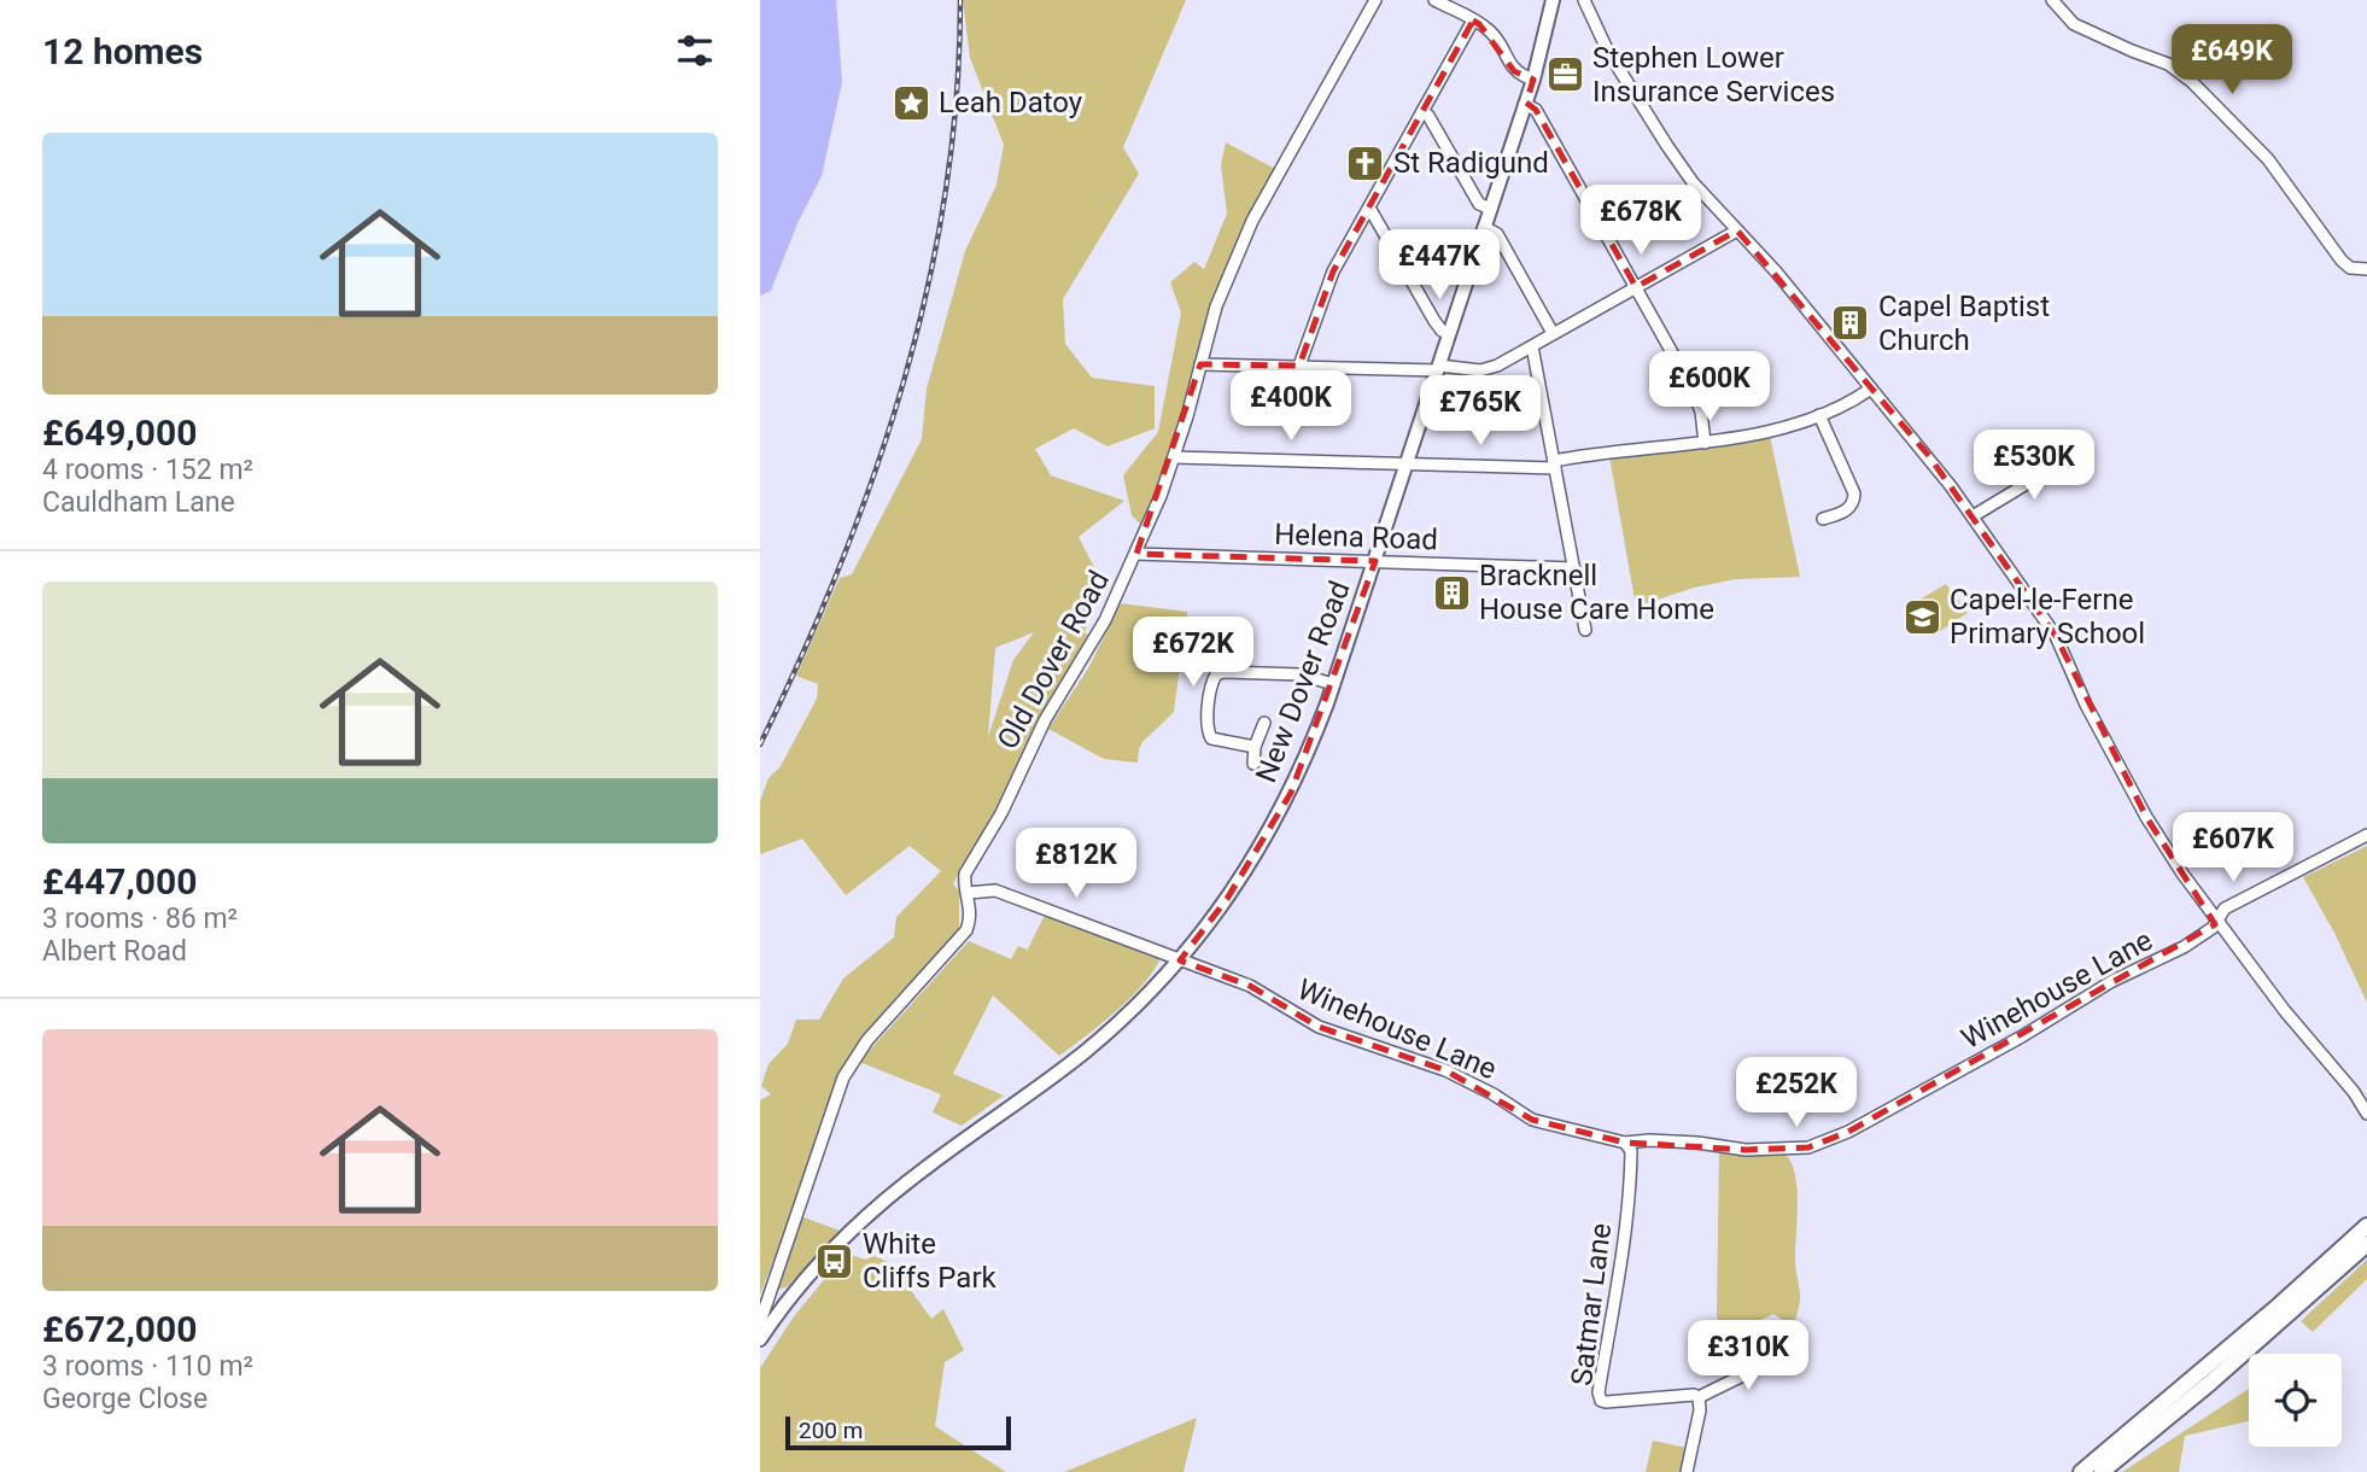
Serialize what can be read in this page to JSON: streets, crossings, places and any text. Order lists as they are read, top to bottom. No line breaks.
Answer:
{"streets":{"main road":["New Dover Road"],"street":["Helena Road","Old Dover Road","Winehouse Lane","Satmar Lane"]},"crossings":[["Helena Road","Old Dover Road"],["Helena Road","New Dover Road"],["Old Dover Road","New Dover Road"],["Old Dover Road","Winehouse Lane"],["New Dover Road","Winehouse Lane"],["Winehouse Lane","Satmar Lane"]],"places":{"office":["Stephen Lower Insurance Services"],"place":["Leah Datoy"],"church":["St Radigund"],"building":["Capel Baptist Church","Bracknell House Care Home"],"school or university":["Capel-le-Ferne Primary School"],"bus stop":["White Cliffs Park"]},"scale_bar":"200 m","page":{"heading":"12 homes","price":["£649K","£678K","£447K","£600K","£400K","£765K","£530K","£672K","£607K","£812K","£252K","£310K"],"list":[{"name":"£649,000","note":"4 rooms · 152 m² · Cauldham Lane"},{"name":"£447,000","note":"3 rooms · 86 m² · Albert Road"},{"name":"£672,000","note":"3 rooms · 110 m² · George Close"}],"scale":"200 m"}}
